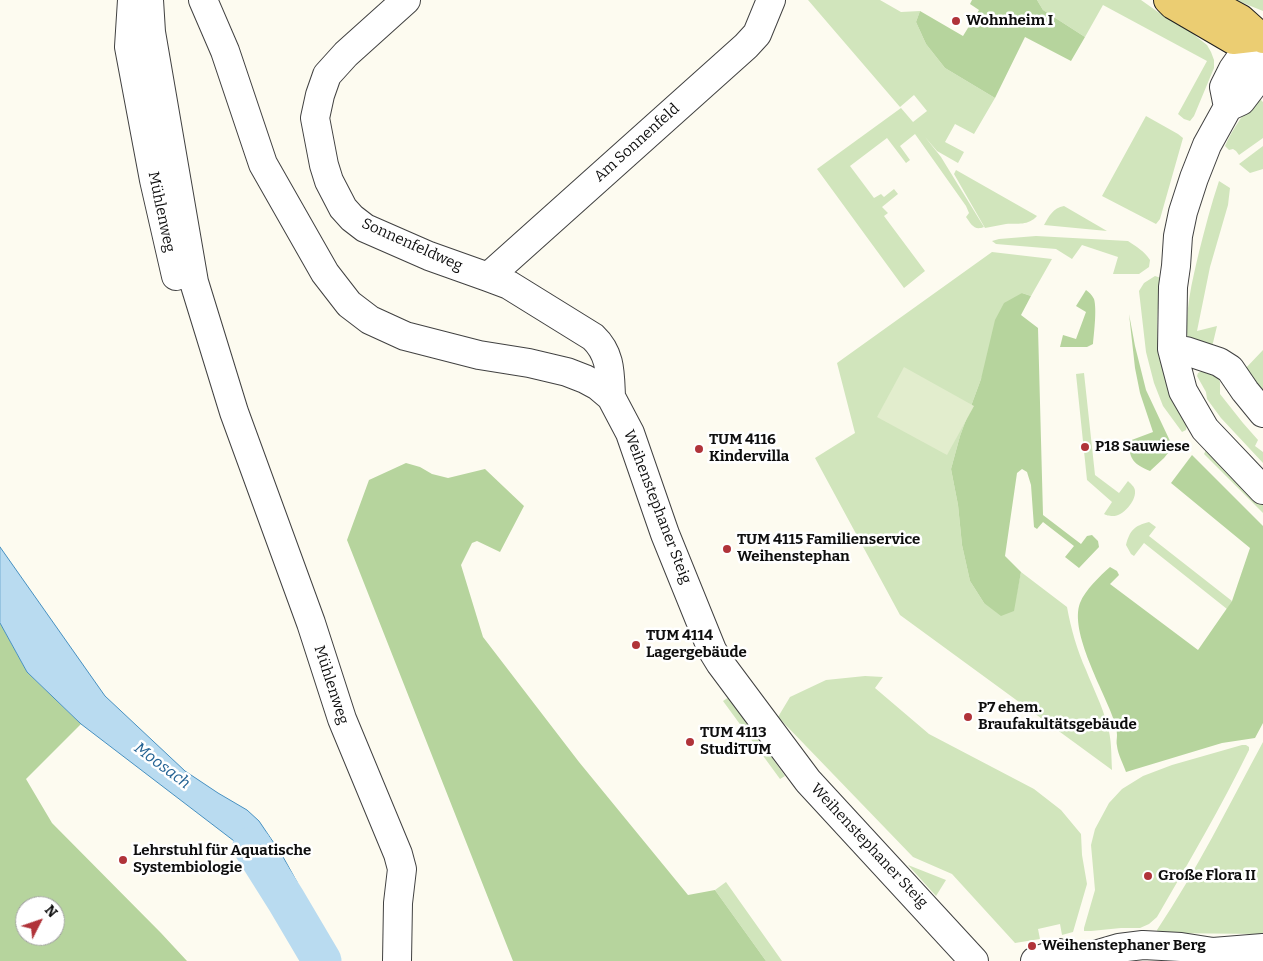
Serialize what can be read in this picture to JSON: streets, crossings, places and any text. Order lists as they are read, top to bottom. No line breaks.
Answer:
{"streets":{"street":["Am Sonnenfeld","Mühlenweg","Sonnenfeldweg","Weihenstephaner Steig"]},"crossings":[["Am Sonnenfeld","Sonnenfeldweg"],["Sonnenfeldweg","Weihenstephaner Steig"]],"water":["Moosach"],"places":["Wohnheim I","P18 Sauwiese","TUM 4116 Kindervilla","TUM 4115 Familienservice Weihenstephan","TUM 4114 Lagergebäude","P7 ehem. Braufakultätsgebäude","TUM 4113 StudiTUM","Lehrstuhl für Aquatische Systembiologie","Große Flora II","Weihenstephaner Berg"],"north":"top right"}
